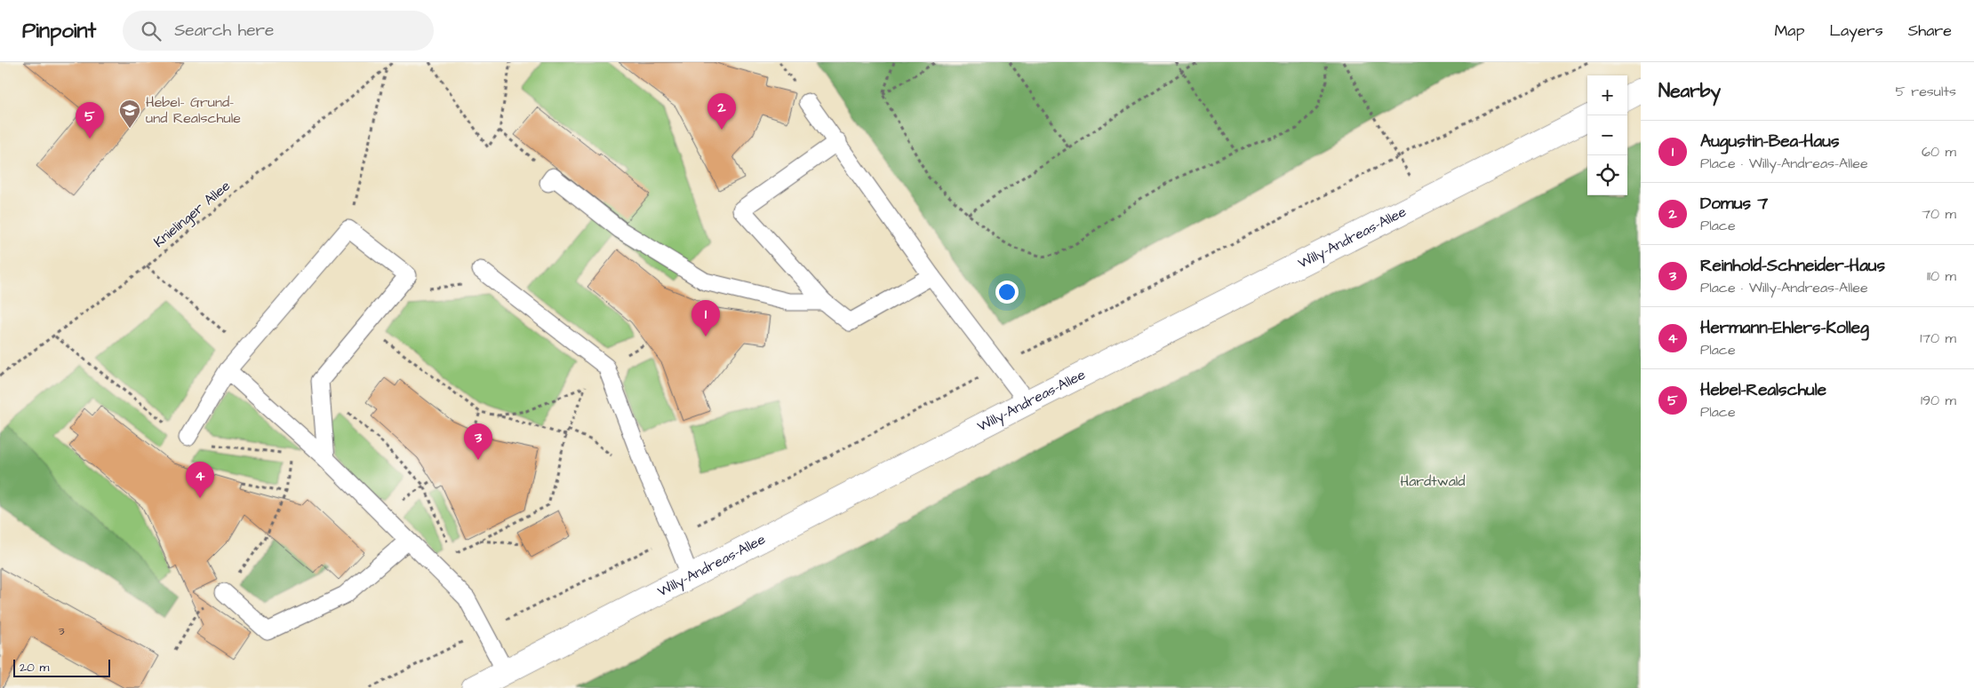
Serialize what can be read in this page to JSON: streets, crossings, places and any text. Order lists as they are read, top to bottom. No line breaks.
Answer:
{"streets":{"street":["Willy-Andreas-Allee"],"path":["Knielinger Allee"]},"parks":["Hardtwald"],"places":{"school or university":["Hebel- Grund- und Realschule"]},"house_numbers":["3"],"scale_bar":"20 m","page":{"header":"Pinpoint","search":"Search here","nav":["Map","Layers","Share"],"heading":["Nearby","5 results"],"map_buttons":["+","−"],"pins":["2","5","1","3","4"],"list":[{"mark":"1","name":"Augustin-Bea-Haus","note":"Place · Willy-Andreas-Allee","value":"60 m"},{"mark":"2","name":"Domus 7","note":"Place","value":"70 m"},{"mark":"3","name":"Reinhold-Schneider-Haus","note":"Place · Willy-Andreas-Allee","value":"110 m"},{"mark":"4","name":"Hermann-Ehlers-Kolleg","note":"Place","value":"170 m"},{"mark":"5","name":"Hebel-Realschule","note":"Place","value":"190 m"}],"scale":"20 m"}}
